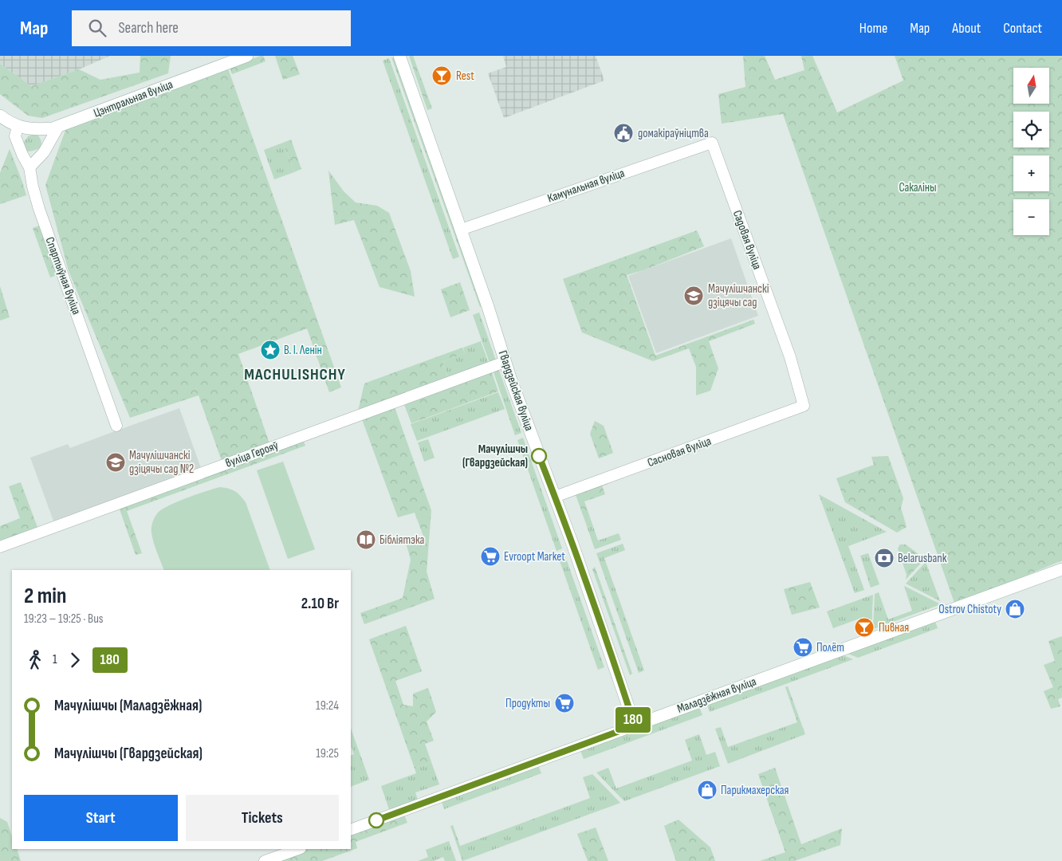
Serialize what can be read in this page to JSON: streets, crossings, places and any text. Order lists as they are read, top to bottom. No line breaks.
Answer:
{"streets":{"street":["Цэнтральная вуліца","Камунальная вуліца","Садовая вуліца","Спартыўная вуліца","Гвардзейская вуліца","Сасновая вуліца","вуліца Герояў","Маладзёжная вуліца"]},"crossings":[["Цэнтральная вуліца","Спартыўная вуліца"],["Камунальная вуліца","Садовая вуліца"],["Камунальная вуліца","Гвардзейская вуліца"],["Садовая вуліца","Сасновая вуліца"],["Гвардзейская вуліца","Сасновая вуліца"],["Гвардзейская вуліца","вуліца Герояў"],["Гвардзейская вуліца","Маладзёжная вуліца"]],"districts":["MACHULISHCHY"],"parks":["Сакаліны"],"places":{"bar":["Rest","Пивная"],"public building":["домакіраўніцтва"],"school or university":["Мачулішчанскі дзіцячы сад","Мачулішчанскі дзіцячы сад №2"],"place":["В. І. Ленін"],"other":["Мачулішчы (Гвардзейская)"],"library":["Бібліятэка"],"supermarket":["Evroopt Market","Полёт","Продукты"],"bank":["Belarusbank"],"shop":["Ostrov Chistoty","Парикмахерская"]},"lines":["bus line 180"],"north":"top","page":{"header":"Map","search":"Search here","nav":["Home","Map","About","Contact"],"on_map":"180","map_buttons":["+","−"],"heading":["2 min","19:23 – 19:25 · Bus","2.10 Br"],"legs":["1","180"],"list":[{"name":"Мачулішчы (Маладзёжная)","value":"19:24"},{"name":"Мачулішчы (Гвардзейская)","value":"19:25"}],"buttons":["Start","Tickets"]}}
